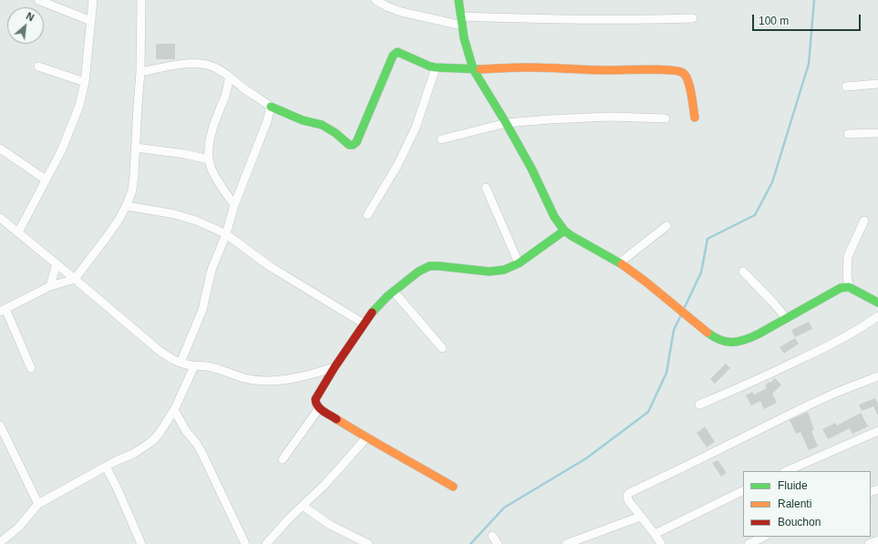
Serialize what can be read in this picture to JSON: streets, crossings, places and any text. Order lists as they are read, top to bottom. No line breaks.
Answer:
{"legend":["Fluide","Ralenti","Bouchon"],"scale_bar":"100 m","north":"top right"}
